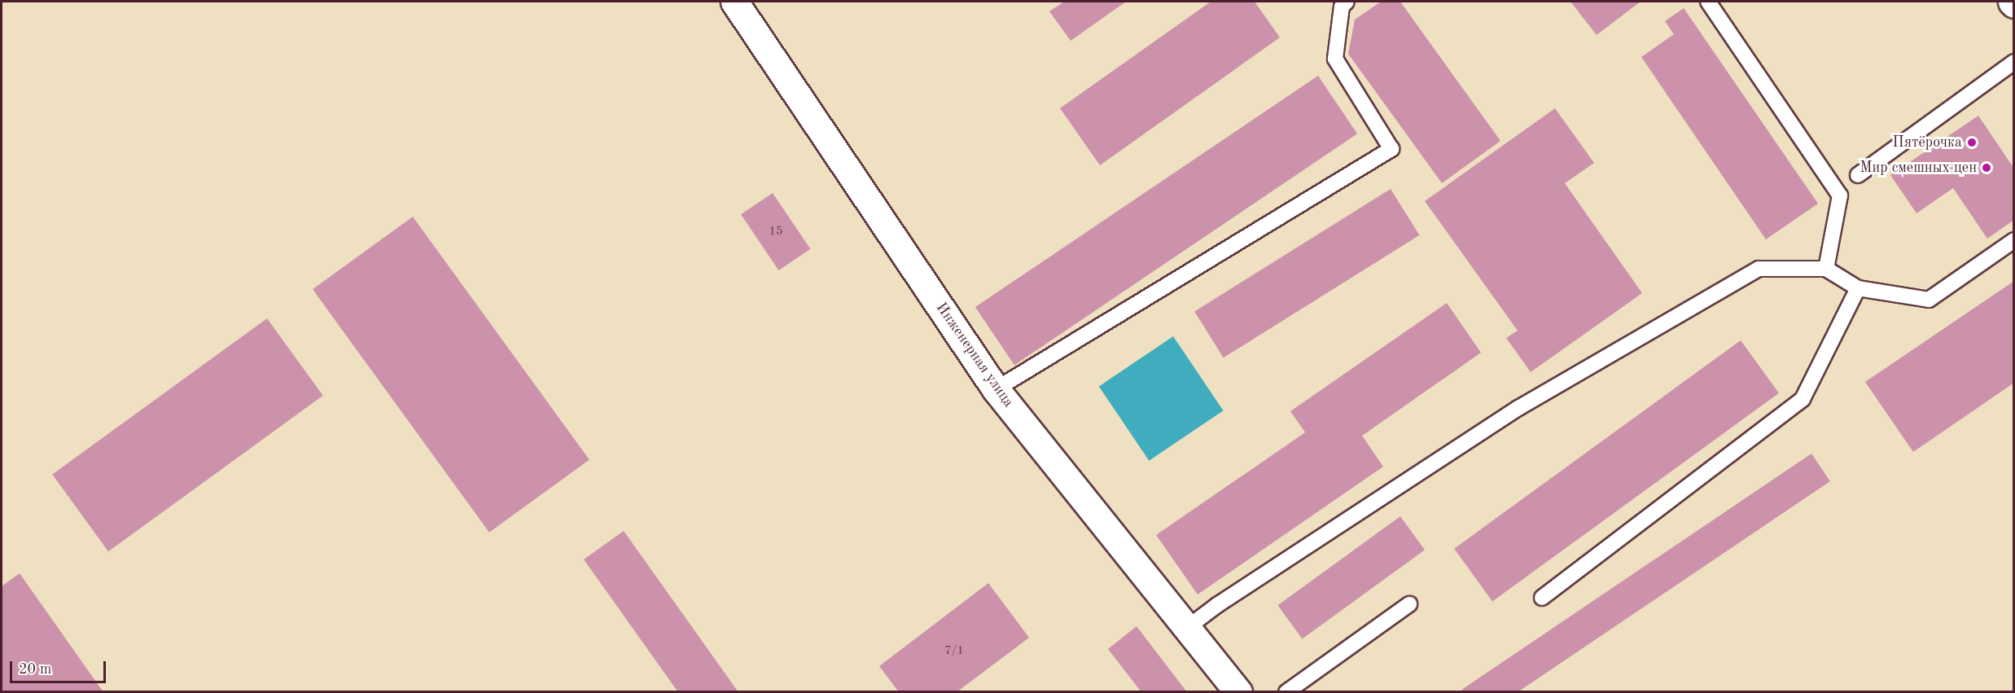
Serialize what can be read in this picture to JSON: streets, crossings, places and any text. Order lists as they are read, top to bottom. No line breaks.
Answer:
{"streets":{"street":["Инженерная улица"]},"places":["Пятёрочка","Мир смешных цен"],"house_numbers":["15","7/1"],"scale_bar":"20 m"}
